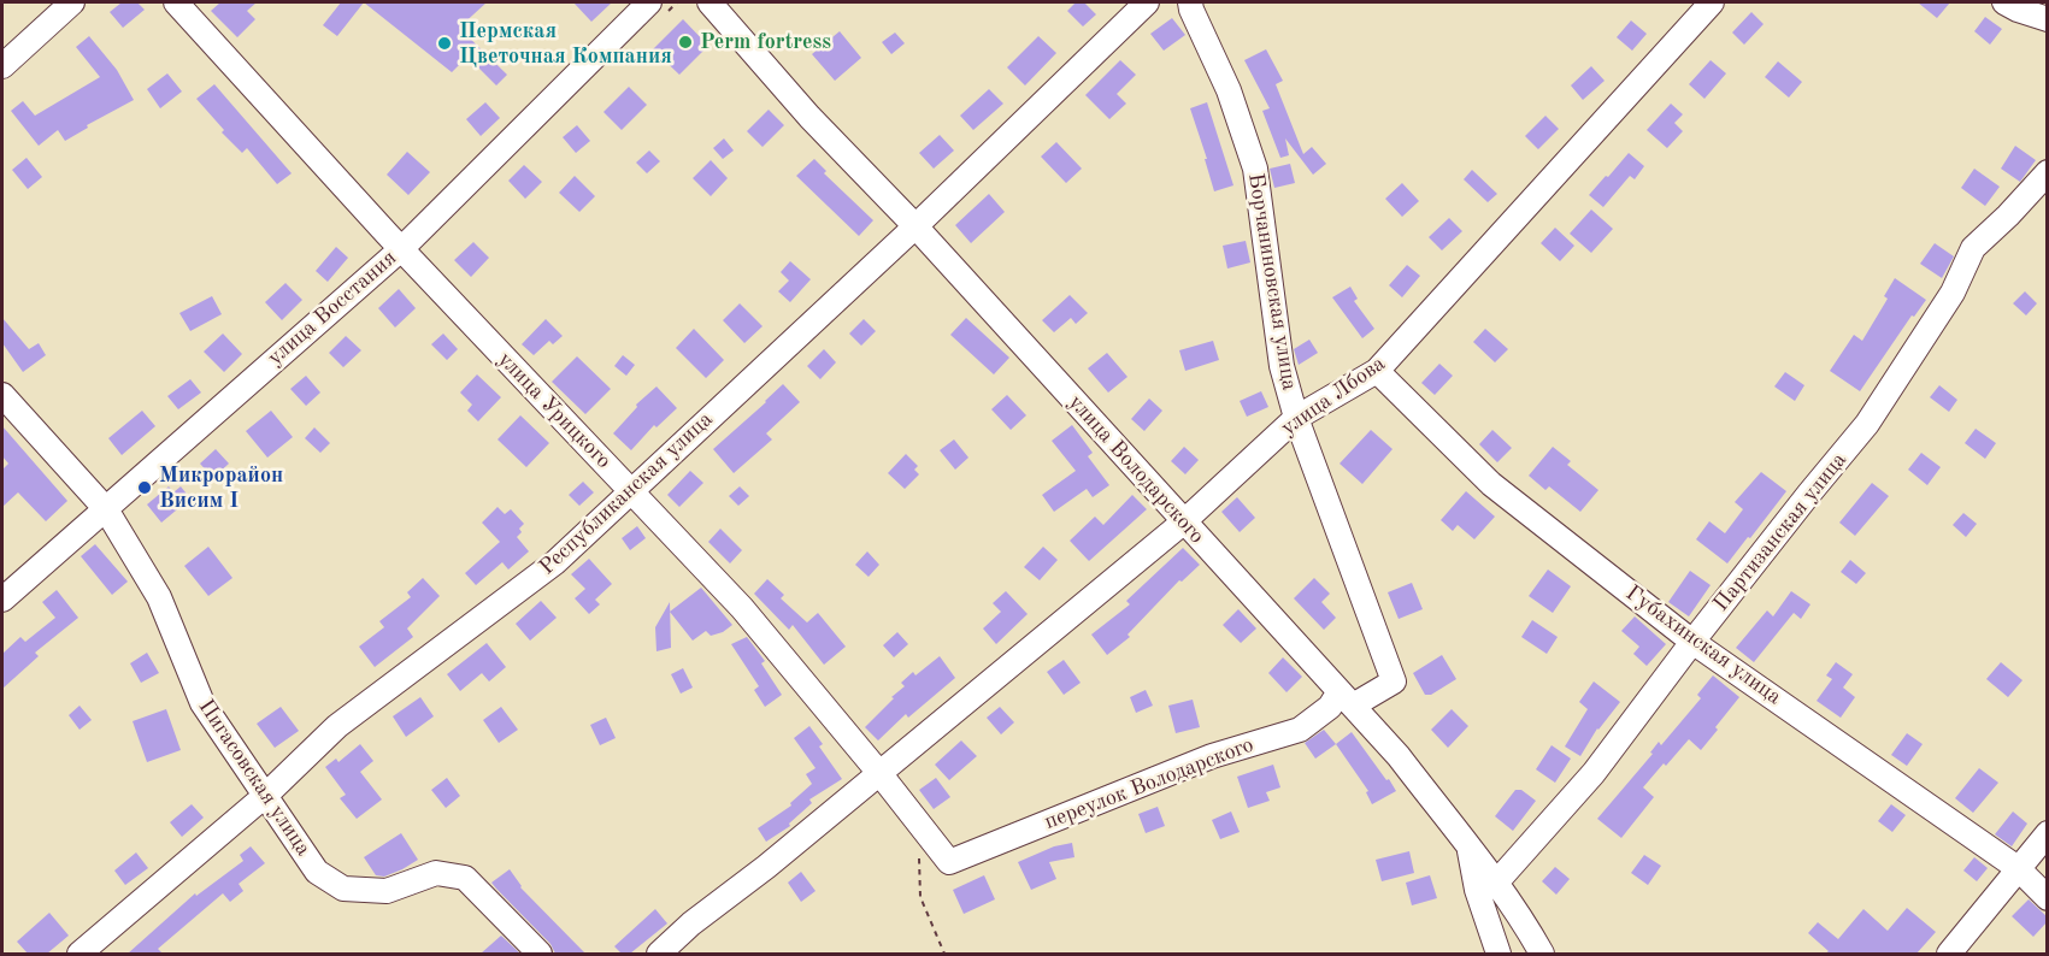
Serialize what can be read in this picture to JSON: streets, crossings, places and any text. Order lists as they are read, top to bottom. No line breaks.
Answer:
{"streets":{"street":["Борчаниновская улица","улица Восстания","улица Лбова","улица Урицкого","улица Володарского","Республиканская улица","Партизанская улица","Губахинская улица","Пигасовская улица","переулок Володарского"]},"crossings":[["Борчаниновская улица","улица Лбова"],["Борчаниновская улица","улица Володарского"],["Борчаниновская улица","переулок Володарского"],["улица Восстания","улица Урицкого"],["улица Восстания","Пигасовская улица"],["улица Лбова","улица Урицкого"],["улица Лбова","улица Володарского"],["улица Лбова","Губахинская улица"],["улица Урицкого","Республиканская улица"],["улица Урицкого","переулок Володарского"],["улица Володарского","Республиканская улица"],["улица Володарского","Партизанская улица"],["улица Володарского","переулок Володарского"],["Республиканская улица","Пигасовская улица"],["Партизанская улица","Губахинская улица"]],"places":["Perm fortress","Пермская Цветочная Компания","Микрорайон Висим I"]}
